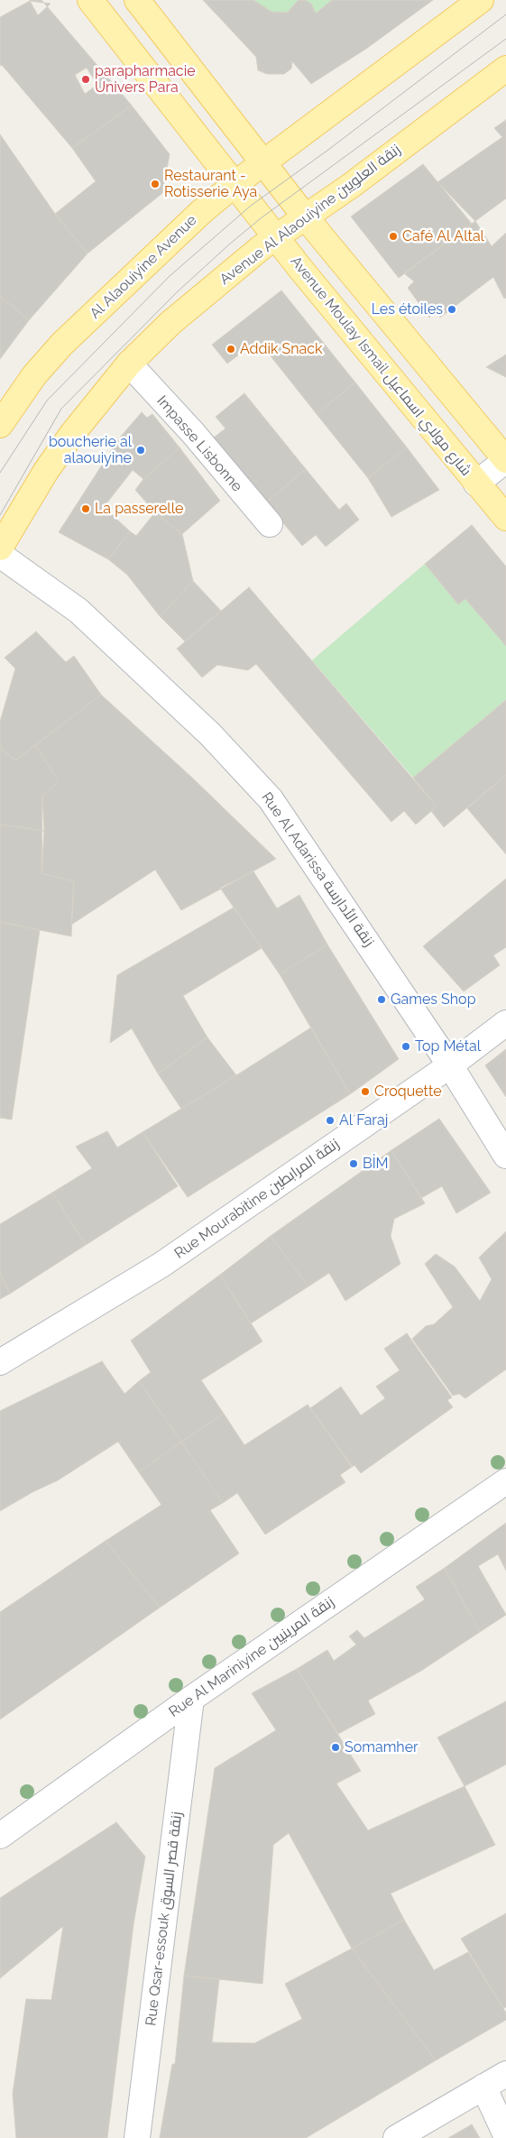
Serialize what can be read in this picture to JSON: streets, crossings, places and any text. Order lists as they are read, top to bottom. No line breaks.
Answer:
{"streets":{"main road":["Avenue Al Alaouiyine زنقة العلويين","Al Alaouiyine Avenue","Avenue Moulay Ismail شارع مولاي اسماعيل"],"street":["Impasse Lisbonne","Rue Al Adarissa زنقة الأدارسة","Rue Mourabitine زنقة المرابطين","Rue Al Mariniyine زنقة المرينيين","Rue Qsar-essouk زنقة قصر السوق"]},"crossings":[["Avenue Al Alaouiyine زنقة العلويين","Avenue Moulay Ismail شارع مولاي اسماعيل"],["Avenue Al Alaouiyine زنقة العلويين","Impasse Lisbonne"],["Al Alaouiyine Avenue","Avenue Moulay Ismail شارع مولاي اسماعيل"],["Rue Al Adarissa زنقة الأدارسة","Rue Mourabitine زنقة المرابطين"],["Rue Al Mariniyine زنقة المرينيين","Rue Qsar-essouk زنقة قصر السوق"]],"places":["parapharmacie Univers Para","Restaurant - Rotisserie Aya","Café Al Altal","Les étoiles","Addik Snack","boucherie al alaouiyine","La passerelle","Games Shop","Top Métal","Croquette","Al Faraj","BİM","Somamher"]}
